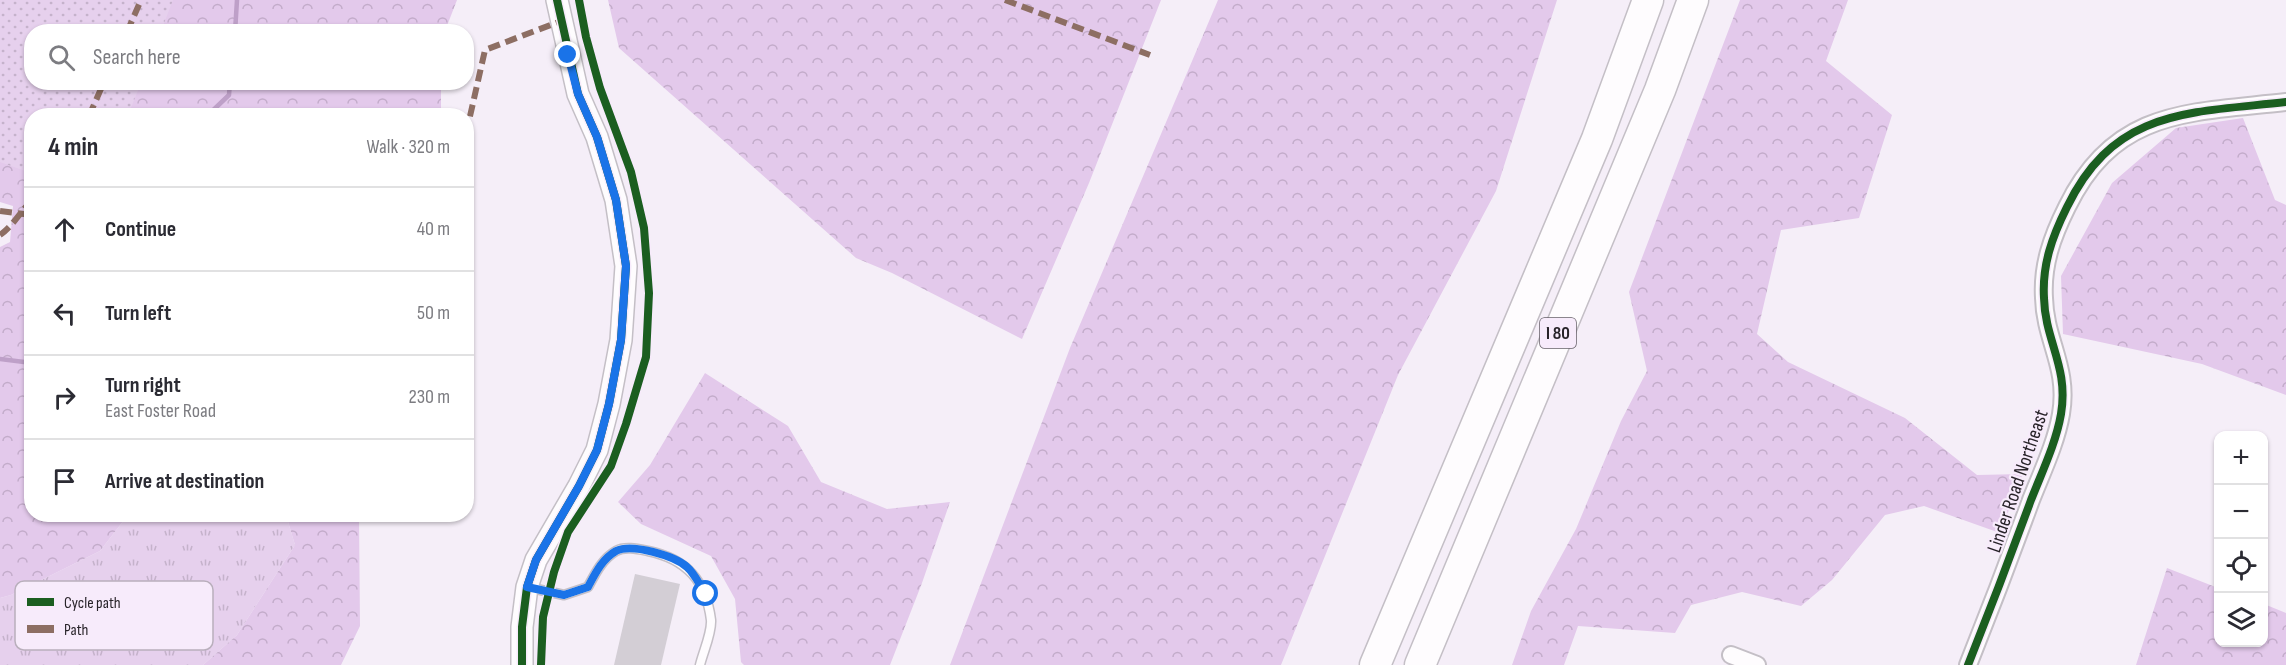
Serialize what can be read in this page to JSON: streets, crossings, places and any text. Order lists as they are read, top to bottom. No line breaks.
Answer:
{"streets":{"highway":["I 80"],"street":["Linder Road Northeast"]},"legend":["Cycle path","Path"],"page":{"search":"Search here","heading":["4 min","Walk · 320 m"],"list":[["Continue","40 m"],["Turn left","50 m"],["Turn right","East Foster Road","230 m"],"Arrive at destination"],"map_buttons":["+","−"]}}
